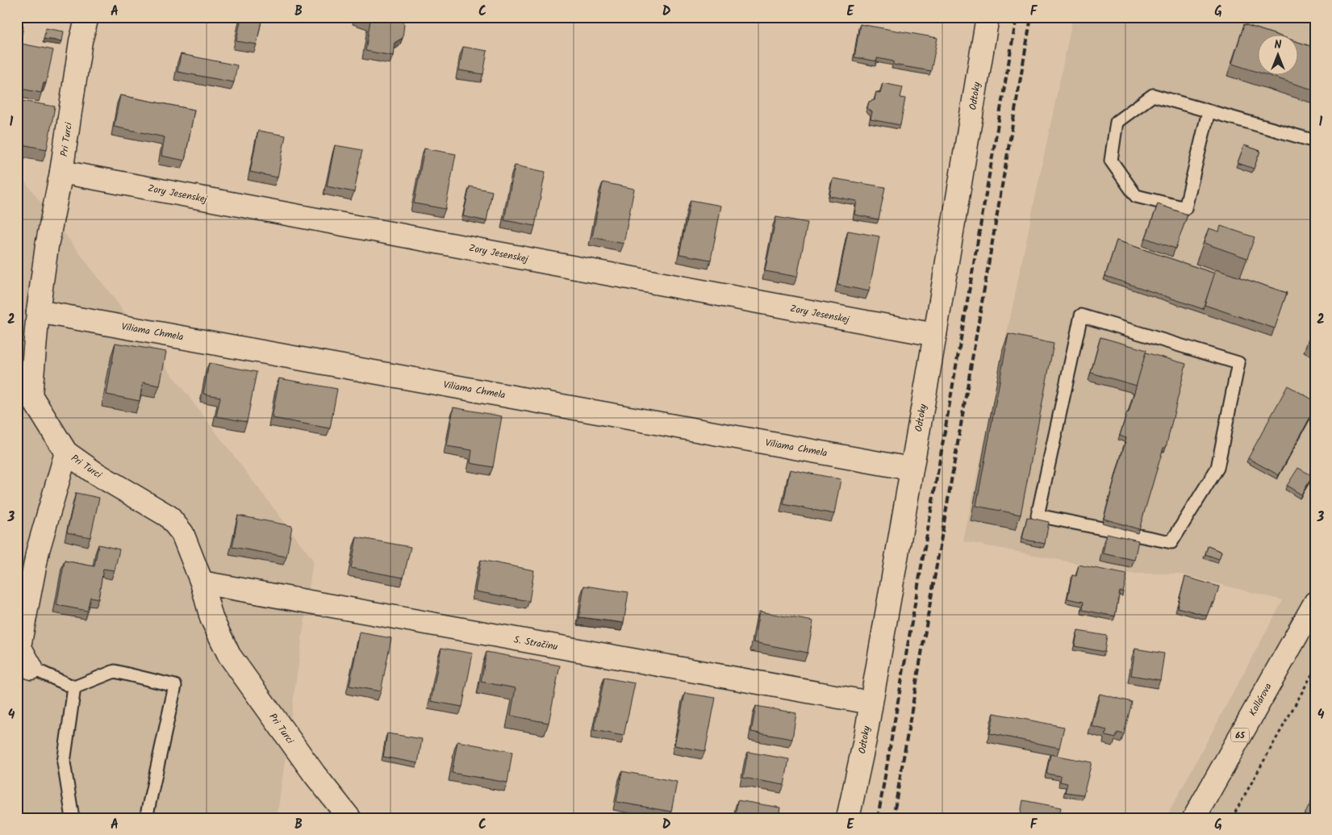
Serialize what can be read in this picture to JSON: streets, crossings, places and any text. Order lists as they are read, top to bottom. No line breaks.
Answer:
{"streets":{"street":["Odtoky","Pri Turci","Zory Jesenskej","Viliama Chmela","S. Stračinu","Kollárova","65"]},"crossings":[["Odtoky","Zory Jesenskej"],["Odtoky","Viliama Chmela"],["Odtoky","S. Stračinu"],["Pri Turci","Zory Jesenskej"],["Pri Turci","Viliama Chmela"],["Pri Turci","S. Stračinu"]],"north":"top","grid":{"columns":["A","B","C","D","E","F","G"],"rows":["1","2","3","4"]}}
